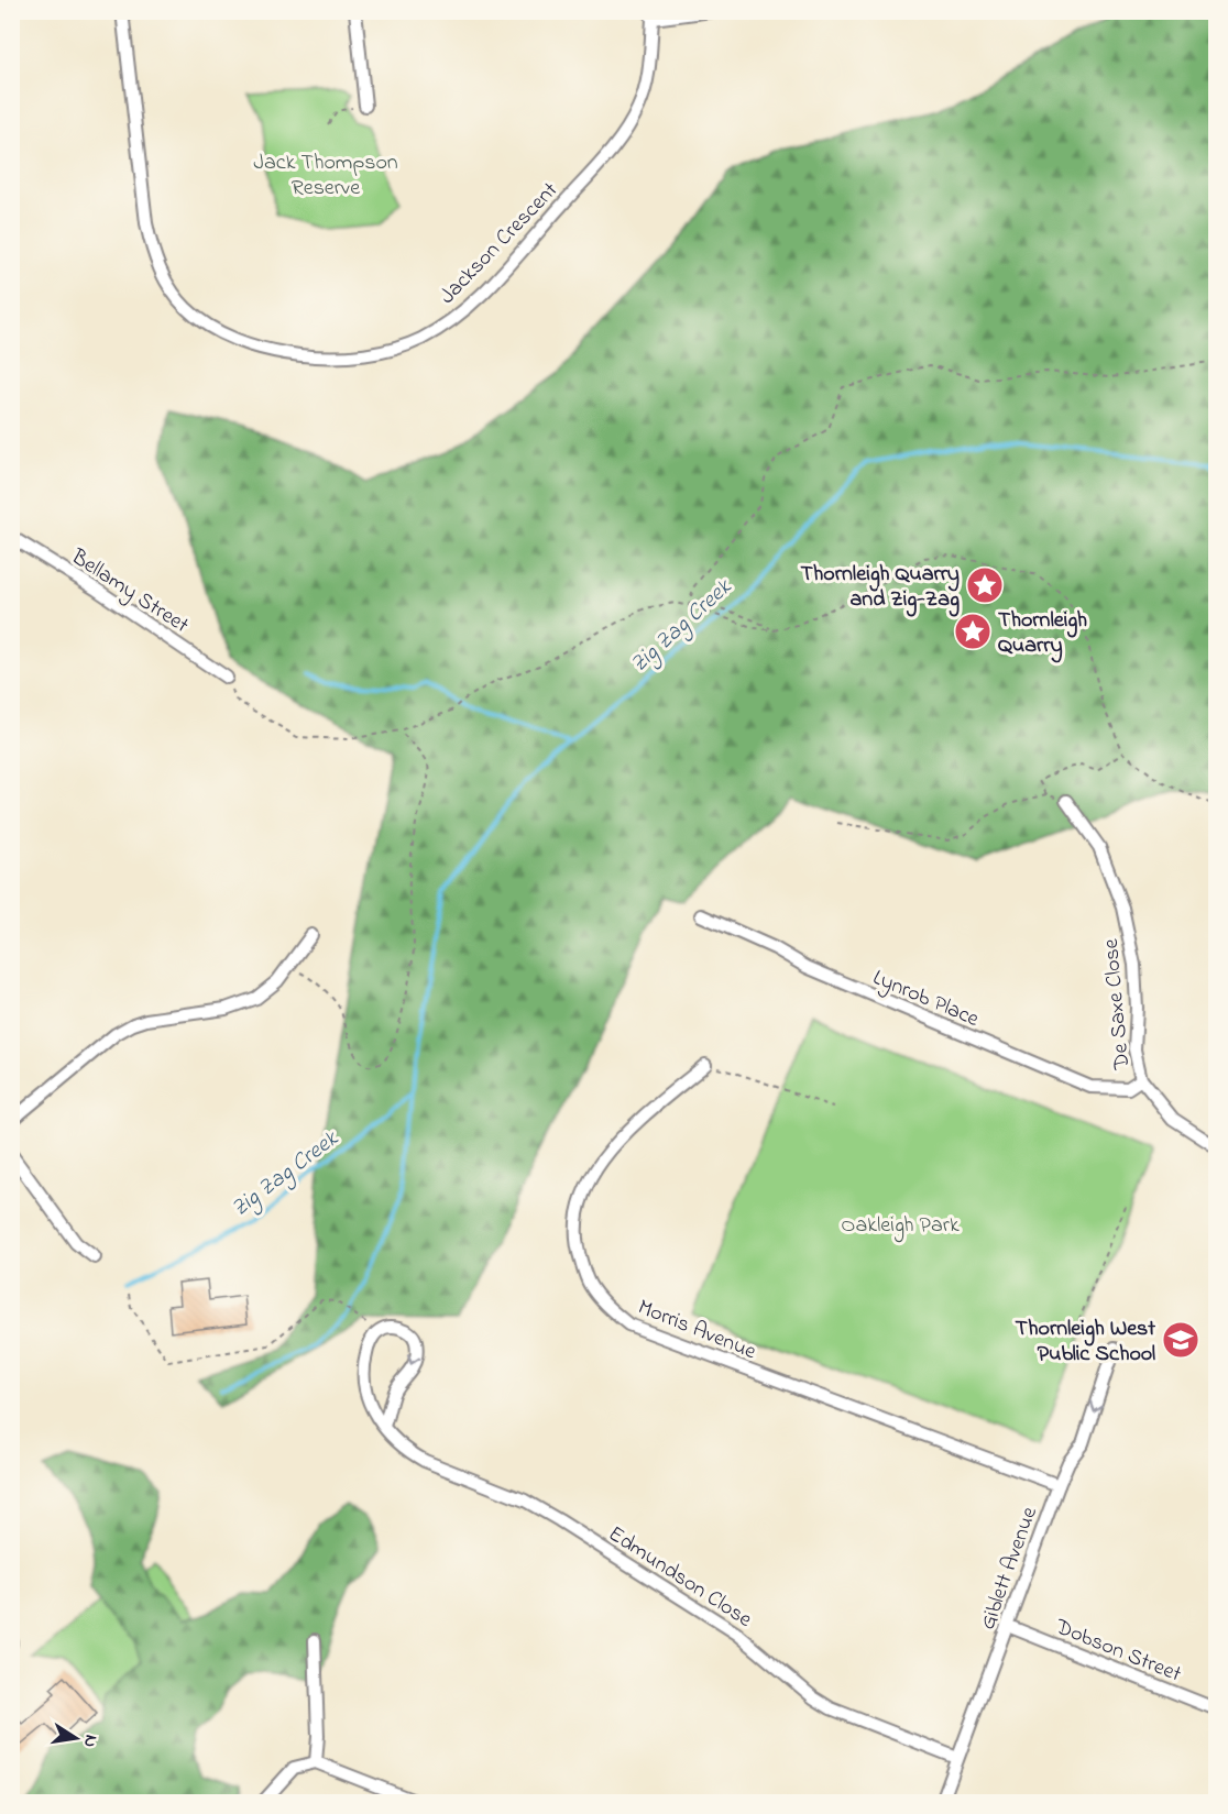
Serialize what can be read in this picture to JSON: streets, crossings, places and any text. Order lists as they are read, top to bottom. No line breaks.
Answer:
{"streets":{"street":["Jackson Crescent","Bellamy Street","Lynrob Place","De Saxe Close","Morris Avenue","Giblett Avenue","Edmundson Close","Dobson Street"]},"crossings":[["Lynrob Place","De Saxe Close"],["Morris Avenue","Giblett Avenue"],["Giblett Avenue","Edmundson Close"],["Giblett Avenue","Dobson Street"]],"water":["Zig Zag Creek"],"parks":["Jack Thompson Reserve","Oakleigh Park"],"places":{"place":["Thornleigh Quarry and Zig-Zag","Thornleigh Quarry"],"school or university":["Thornleigh West Public School"]},"north":"right"}
